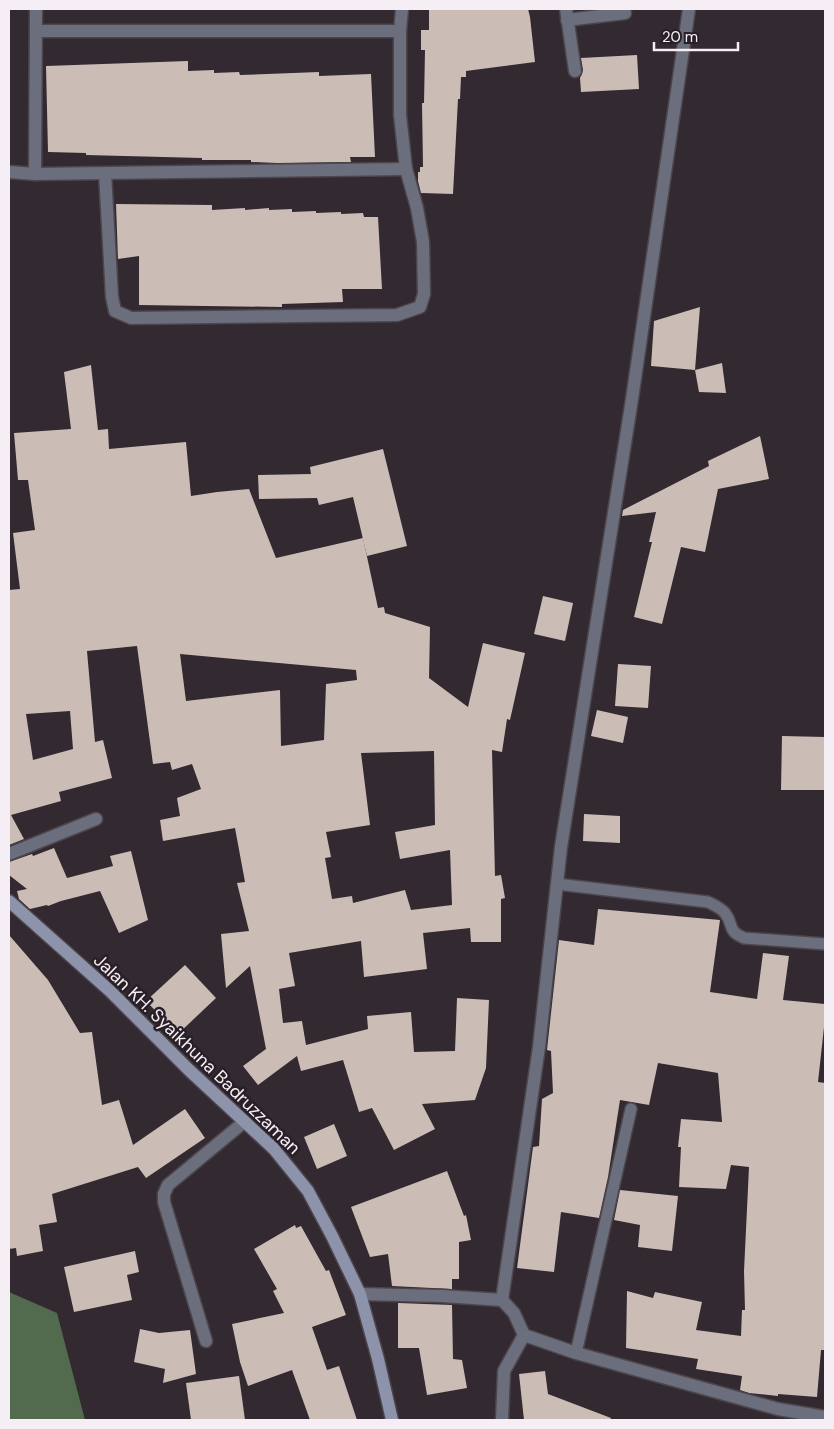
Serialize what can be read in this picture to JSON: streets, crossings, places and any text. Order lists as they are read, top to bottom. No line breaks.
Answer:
{"streets":{"main road":["Jalan KH. Syaikhuna Badruzzaman"]},"scale_bar":"20 m"}
